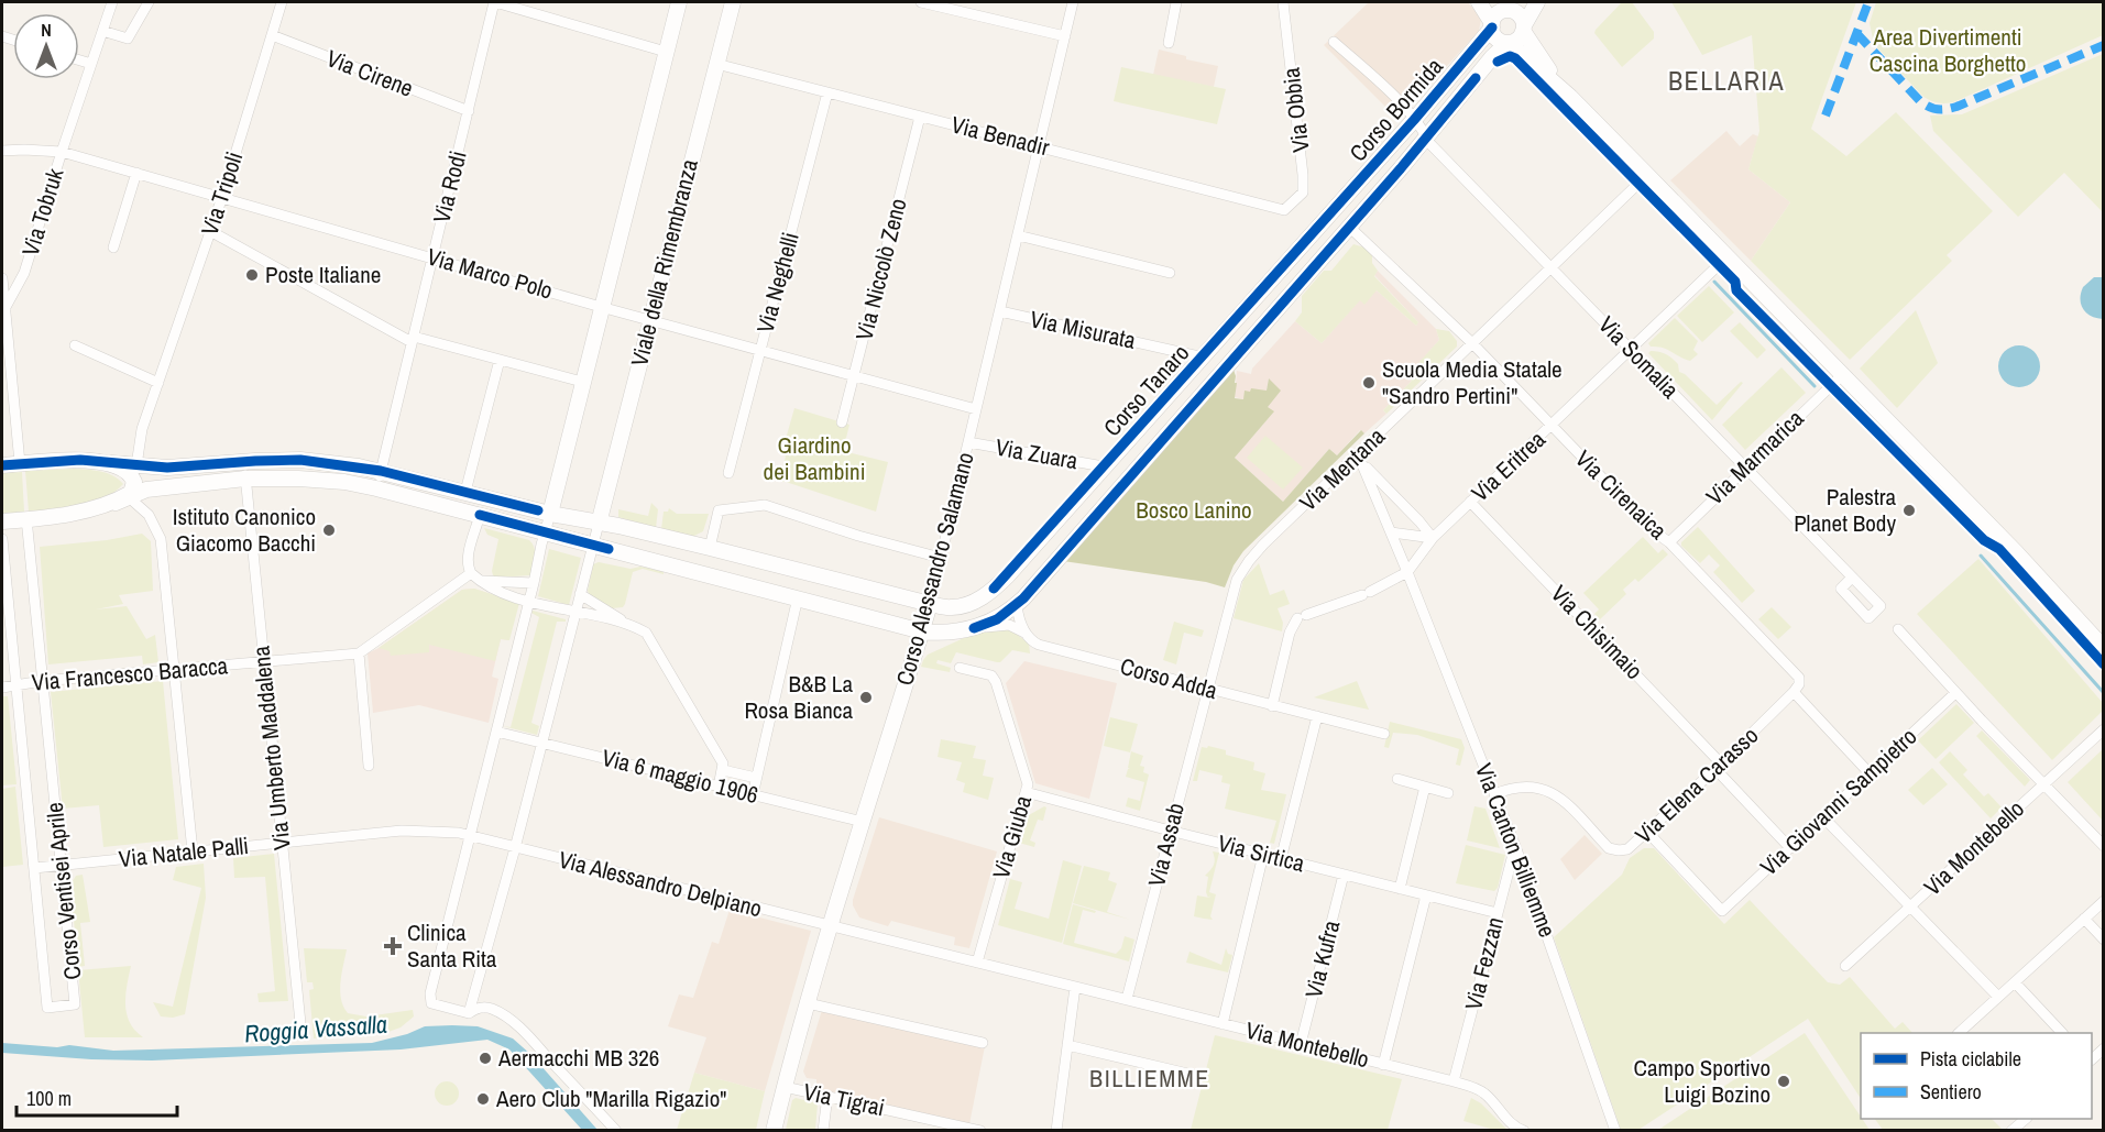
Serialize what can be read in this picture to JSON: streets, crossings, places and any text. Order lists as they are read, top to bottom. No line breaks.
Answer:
{"streets":{"main road":["Corso Bormida","Viale della Rimembranza","Corso Tanaro","Corso Alessandro Salamano"],"street":["Via Cirene","Via Obbia","Via Benadir","Via Rodi","Via Tripoli","Via Tobruk","Via Niccolò Zeno","Via Marco Polo","Via Neghelli","Via Misurata","Via Somalia","Via Zuara","Via Marmarica","Via Eritrea","Via Mentana","Via Cirenaica","Via Chisimaio","Via Francesco Baracca","Corso Adda","Via Umberto Maddalena","Via 6 maggio 1906","Via Elena Carasso","Via Giovanni Sampietro","Via Giuba","Via Assab","Via Montebello","Via Canton Billiemme","Via Natale Palli","Via Sirtica","Via Alessandro Delpiano","Corso Ventisei Aprile","Via Kufra","Via Fezzan","Via Tigrai"]},"crossings":[["Via Cirene","Via Rodi"],["Via Cirene","Via Tripoli"],["Via Obbia","Via Benadir"],["Corso Bormida","Via Somalia"],["Corso Bormida","Corso Tanaro"],["Corso Bormida","Via Cirenaica"],["Via Benadir","Viale della Rimembranza"],["Via Benadir","Via Niccolò Zeno"],["Via Benadir","Via Neghelli"],["Via Benadir","Corso Alessandro Salamano"],["Via Rodi","Via Marco Polo"],["Via Rodi","Corso Tanaro"],["Via Tripoli","Via Marco Polo"],["Via Tripoli","Corso Tanaro"],["Via Tobruk","Via Marco Polo"],["Viale della Rimembranza","Via Marco Polo"],["Viale della Rimembranza","Corso Tanaro"],["Via Niccolò Zeno","Via Marco Polo"],["Via Marco Polo","Via Neghelli"],["Via Marco Polo","Corso Alessandro Salamano"],["Via Misurata","Corso Tanaro"],["Via Misurata","Corso Alessandro Salamano"],["Via Somalia","Via Marmarica"],["Via Somalia","Via Eritrea"],["Via Somalia","Via Mentana"],["Corso Tanaro","Via Zuara"],["Corso Tanaro","Via Cirenaica"],["Corso Tanaro","Corso Alessandro Salamano"],["Corso Tanaro","Corso Adda"],["Corso Tanaro","Via Umberto Maddalena"],["Corso Tanaro","Corso Ventisei Aprile"],["Via Zuara","Corso Alessandro Salamano"],["Via Marmarica","Via Cirenaica"],["Via Eritrea","Via Cirenaica"],["Via Eritrea","Via Chisimaio"],["Via Eritrea","Via Canton Billiemme"],["Via Mentana","Via Cirenaica"],["Via Mentana","Corso Adda"],["Via Mentana","Via Assab"],["Via Mentana","Via Canton Billiemme"],["Via Cirenaica","Via Elena Carasso"],["Corso Alessandro Salamano","Via 6 maggio 1906"],["Corso Alessandro Salamano","Via Montebello"],["Corso Alessandro Salamano","Via Alessandro Delpiano"],["Corso Alessandro Salamano","Via Tigrai"],["Via Chisimaio","Via Elena Carasso"],["Via Chisimaio","Via Giovanni Sampietro"],["Via Francesco Baracca","Via Umberto Maddalena"],["Via Francesco Baracca","Corso Ventisei Aprile"],["Corso Adda","Via Assab"],["Via Umberto Maddalena","Via Natale Palli"],["Via Elena Carasso","Via Giovanni Sampietro"],["Via Elena Carasso","Via Canton Billiemme"],["Via Giuba","Via Montebello"],["Via Giuba","Via Sirtica"],["Via Assab","Via Montebello"],["Via Assab","Via Sirtica"],["Via Montebello","Via Alessandro Delpiano"],["Via Montebello","Via Kufra"],["Via Montebello","Via Fezzan"],["Via Canton Billiemme","Via Fezzan"],["Via Natale Palli","Via Alessandro Delpiano"],["Via Natale Palli","Corso Ventisei Aprile"],["Via Sirtica","Via Kufra"],["Via Sirtica","Via Fezzan"]],"districts":["BELLARIA","BILLIEMME"],"water":["Roggia Vassalla"],"parks":["Area Divertimenti Cascina Borghetto","Giardino dei Bambini","Bosco Lanino"],"places":{"other":["Poste Italiane","Scuola Media Statale \"Sandro Pertini\"","Palestra Planet Body","Istituto Canonico Giacomo Bacchi","B&B La Rosa Bianca","Aermacchi MB 326","Campo Sportivo Luigi Bozino","Aero Club \"Marilla Rigazio\""],"health":["Clinica Santa Rita"]},"legend":["Pista ciclabile","Sentiero"],"scale_bar":"100 m","north":"top"}
